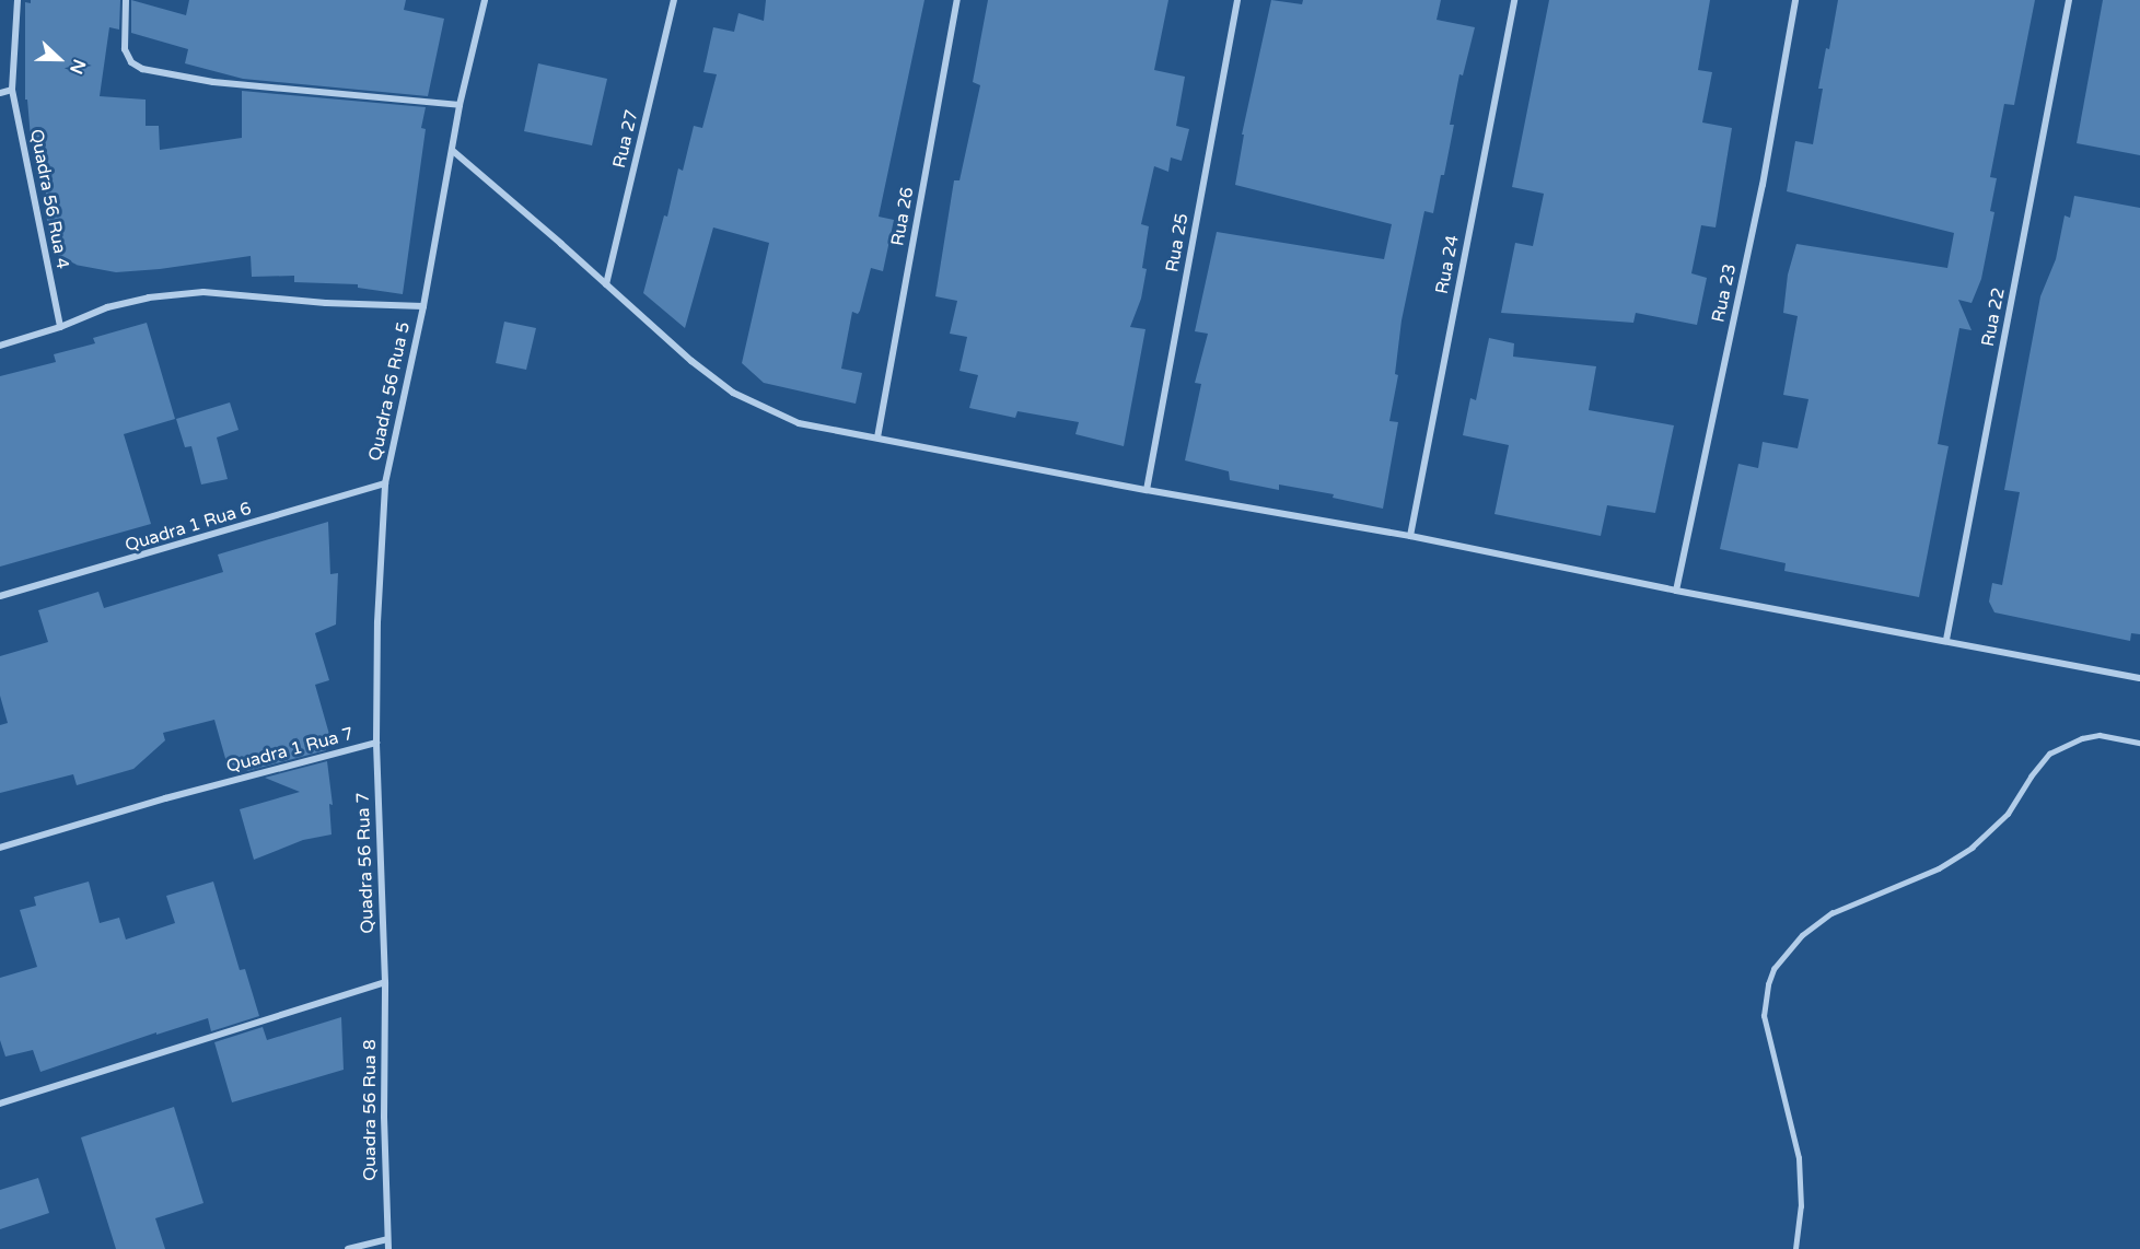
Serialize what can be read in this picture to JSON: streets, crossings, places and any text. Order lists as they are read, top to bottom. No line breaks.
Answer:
{"streets":{"street":["Rua 27","Quadra 56 Rua 4","Rua 26","Rua 25","Rua 24","Rua 23","Rua 22","Quadra 56 Rua 5","Quadra 1 Rua 6","Quadra 1 Rua 7","Quadra 56 Rua 7","Quadra 56 Rua 8"]},"crossings":[["Quadra 56 Rua 5","Quadra 1 Rua 6"],["Quadra 56 Rua 5","Quadra 1 Rua 7"],["Quadra 1 Rua 6","Quadra 1 Rua 7"],["Quadra 1 Rua 7","Quadra 56 Rua 7"],["Quadra 56 Rua 7","Quadra 56 Rua 8"]],"north":"right"}
